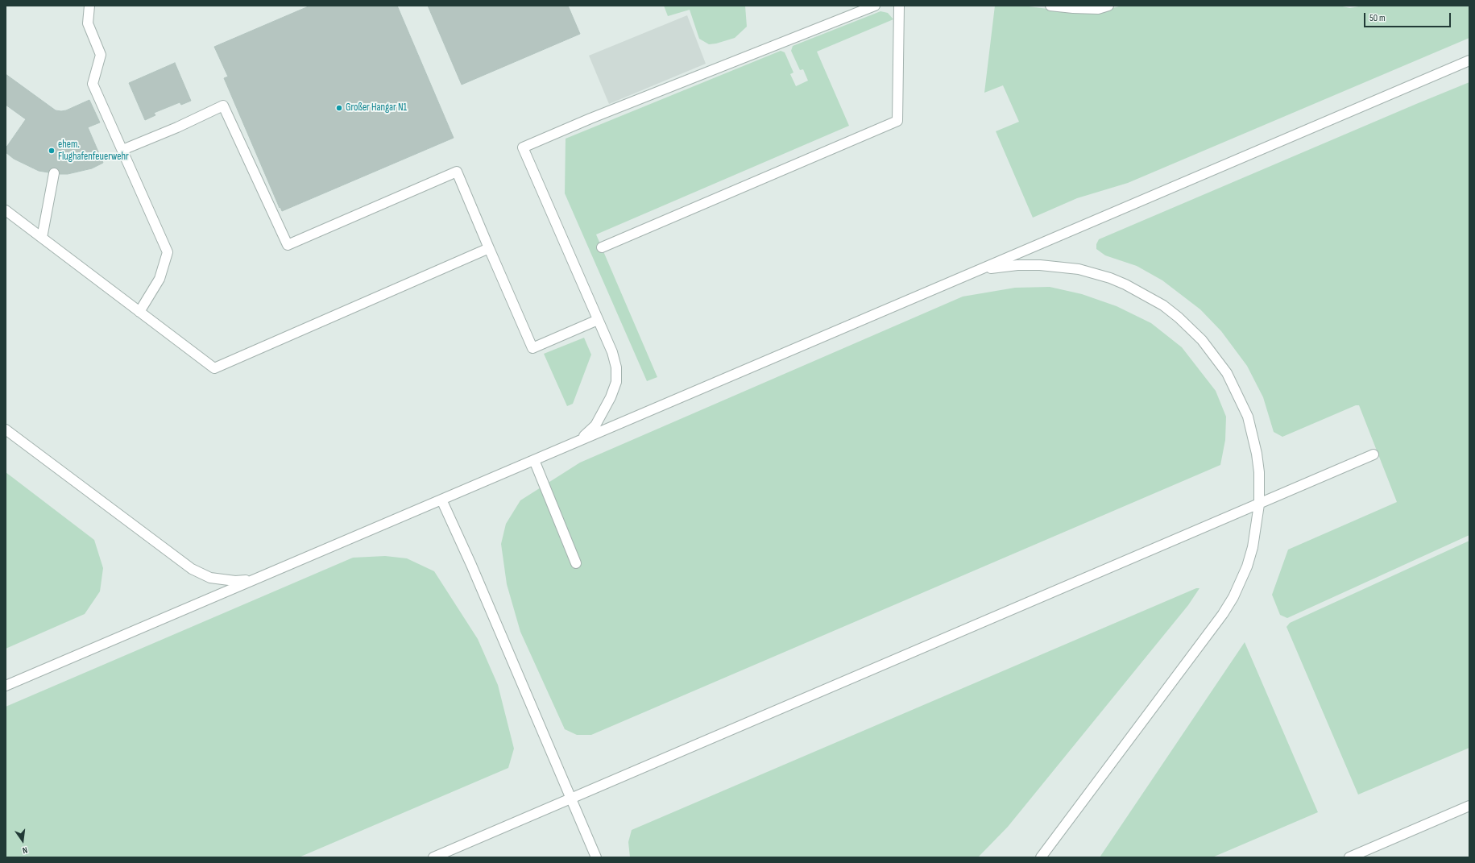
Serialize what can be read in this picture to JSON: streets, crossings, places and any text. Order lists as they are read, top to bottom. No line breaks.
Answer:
{"places":["Großer Hangar N1","ehem. Flughafenfeuerwehr"],"scale_bar":"50 m","north":"bottom"}
